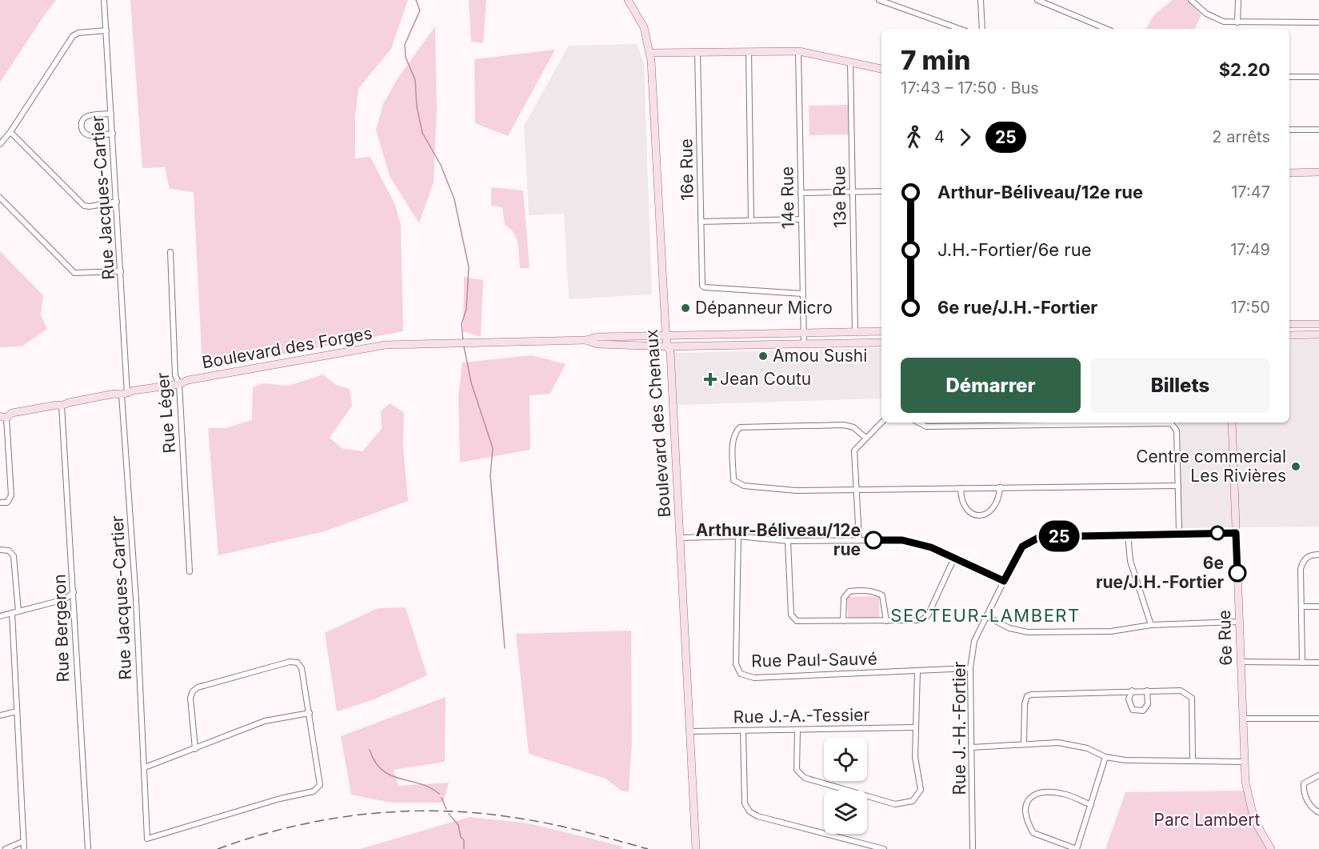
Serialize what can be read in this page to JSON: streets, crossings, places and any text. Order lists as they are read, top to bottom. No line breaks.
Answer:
{"streets":{"street":["16e Rue","13e Rue","Rue Jacques-Cartier","14e Rue","Boulevard des Forges","Rue Léger","Boulevard des Chenaux","Rue Bergeron","6e Rue","Rue Paul-Sauvé","Rue J.-A.-Tessier","Rue J.-H.-Fortier"]},"crossings":[["16e Rue","14e Rue"],["13e Rue","Boulevard des Forges"],["Rue Jacques-Cartier","Boulevard des Forges"],["14e Rue","Boulevard des Forges"],["Boulevard des Forges","Rue Léger"],["Boulevard des Forges","Boulevard des Chenaux"],["Boulevard des Forges","Rue Bergeron"],["Boulevard des Chenaux","Rue J.-A.-Tessier"],["6e Rue","Rue J.-H.-Fortier"],["Rue Paul-Sauvé","Rue J.-H.-Fortier"]],"districts":["SECTEUR-LAMBERT"],"parks":["Parc Lambert"],"places":{"other":["Dépanneur Micro","Amou Sushi","Centre commercial Les Rivières","Arthur-Béliveau/12e rue","6e rue/J.H.-Fortier"],"health":["Jean Coutu"]},"lines":["bus line 25"],"page":{"on_map":"25","heading":["7 min","17:43 – 17:50 · Bus","$2.20"],"legs":["4","25","2 arrêts"],"list":[{"name":"Arthur-Béliveau/12e rue","value":"17:47"},{"name":"J.H.-Fortier/6e rue","value":"17:49"},{"name":"6e rue/J.H.-Fortier","value":"17:50"}],"buttons":["Démarrer","Billets"]}}
